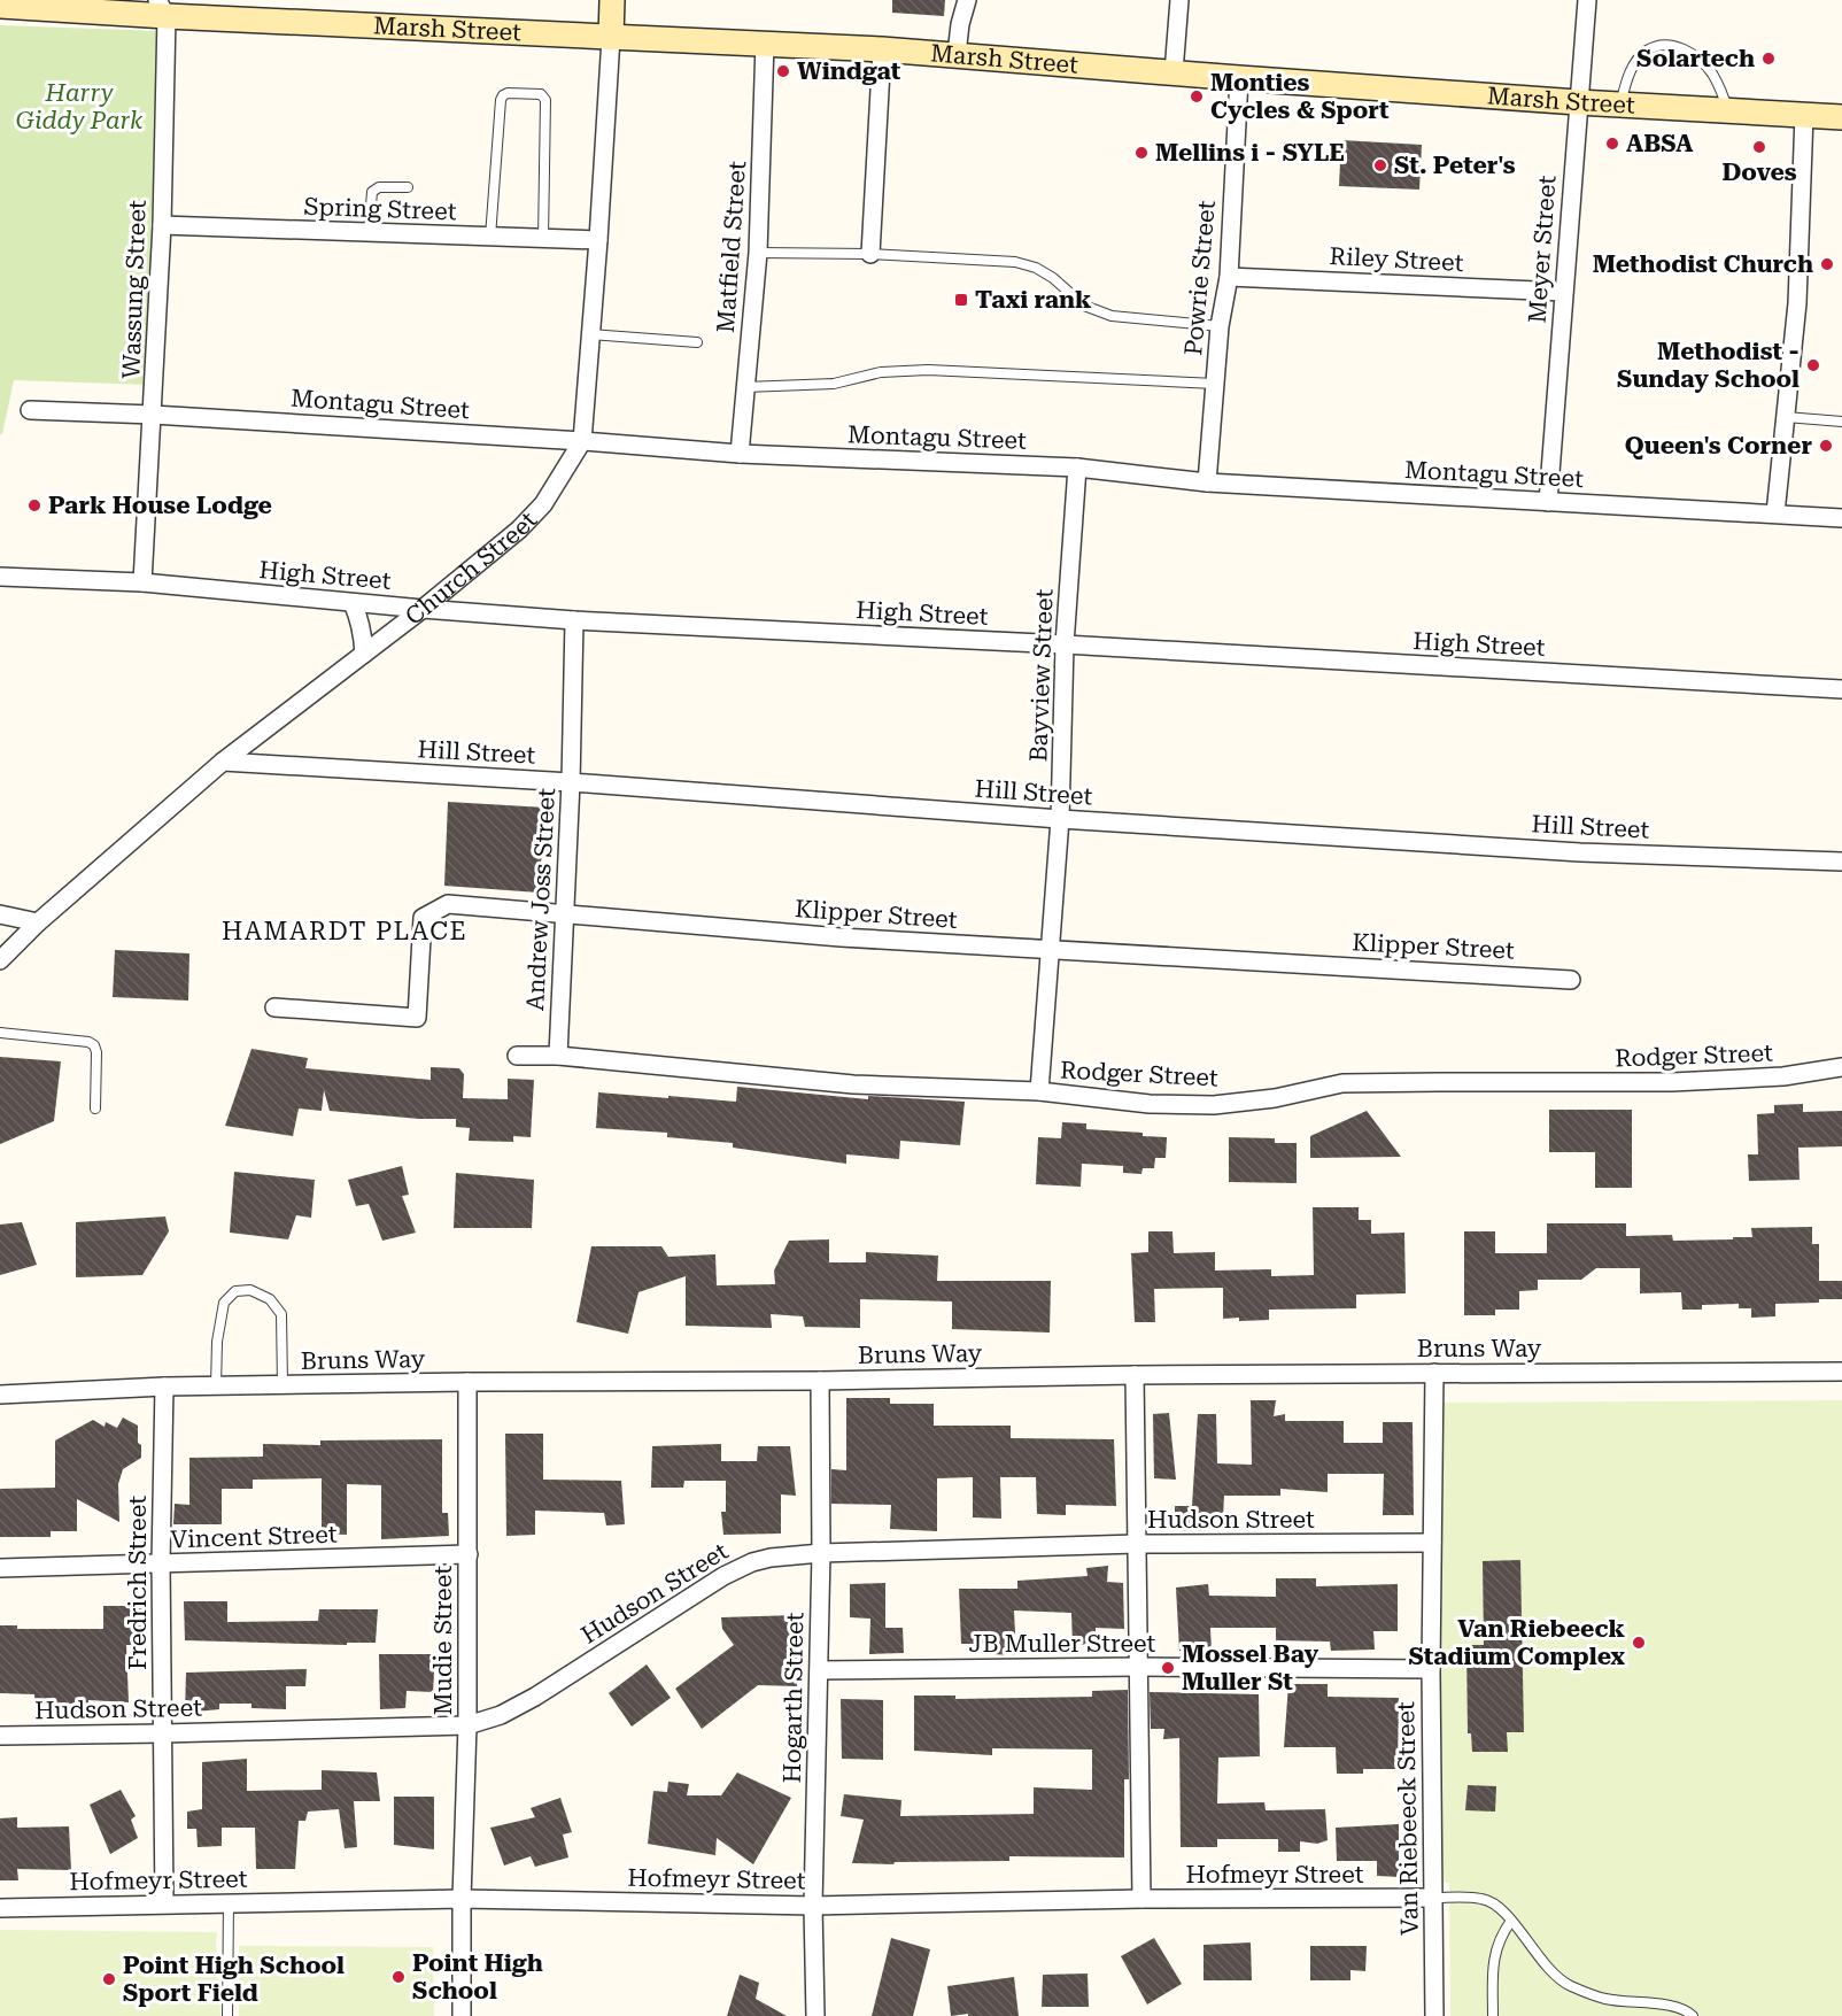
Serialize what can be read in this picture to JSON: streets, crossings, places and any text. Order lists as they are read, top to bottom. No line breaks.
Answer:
{"streets":{"street":["Marsh Street","Spring Street","Matfield Street","Meyer Street","Riley Street","Powrie Street","Wassung Street","Montagu Street","Church Street","High Street","Bayview Street","Hill Street","Andrew Joss Street","Klipper Street","Rodger Street","Bruns Way","Hudson Street","Vincent Street","Fredrich Street","Mudie Street","JB Muller Street","Hogarth Street","Van Riebeeck Street","Hofmeyr Street"]},"crossings":[["Marsh Street","Matfield Street"],["Marsh Street","Meyer Street"],["Marsh Street","Powrie Street"],["Marsh Street","Wassung Street"],["Marsh Street","Church Street"],["Spring Street","Wassung Street"],["Spring Street","Church Street"],["Matfield Street","Montagu Street"],["Meyer Street","Riley Street"],["Meyer Street","Montagu Street"],["Riley Street","Powrie Street"],["Powrie Street","Montagu Street"],["Wassung Street","Montagu Street"],["Wassung Street","High Street"],["Montagu Street","Church Street"],["Montagu Street","Bayview Street"],["Church Street","High Street"],["Church Street","Hill Street"],["High Street","Bayview Street"],["High Street","Andrew Joss Street"],["Bayview Street","Hill Street"],["Bayview Street","Klipper Street"],["Bayview Street","Rodger Street"],["Hill Street","Andrew Joss Street"],["Andrew Joss Street","Klipper Street"],["Andrew Joss Street","Rodger Street"],["Bruns Way","Fredrich Street"],["Bruns Way","Mudie Street"],["Bruns Way","Hogarth Street"],["Bruns Way","Van Riebeeck Street"],["Hudson Street","Fredrich Street"],["Hudson Street","Mudie Street"],["Hudson Street","Hogarth Street"],["Hudson Street","Van Riebeeck Street"],["Vincent Street","Fredrich Street"],["Vincent Street","Mudie Street"],["Fredrich Street","Hofmeyr Street"],["Mudie Street","Hofmeyr Street"],["JB Muller Street","Hogarth Street"],["JB Muller Street","Van Riebeeck Street"],["Hogarth Street","Hofmeyr Street"],["Van Riebeeck Street","Hofmeyr Street"]],"districts":["HAMARDT PLACE"],"parks":["Harry Giddy Park"],"places":{"other":["Solartech","Windgat","Monties Cycles & Sport","ABSA","Doves","Mellins i - SYLE","St. Peter's","Methodist Church","Methodist - Sunday School","Queen's Corner","Park House Lodge","Van Riebeeck Stadium Complex","Mossel Bay Muller St","Point High School","Point High School Sport Field"],"transit":["Taxi rank"]}}
